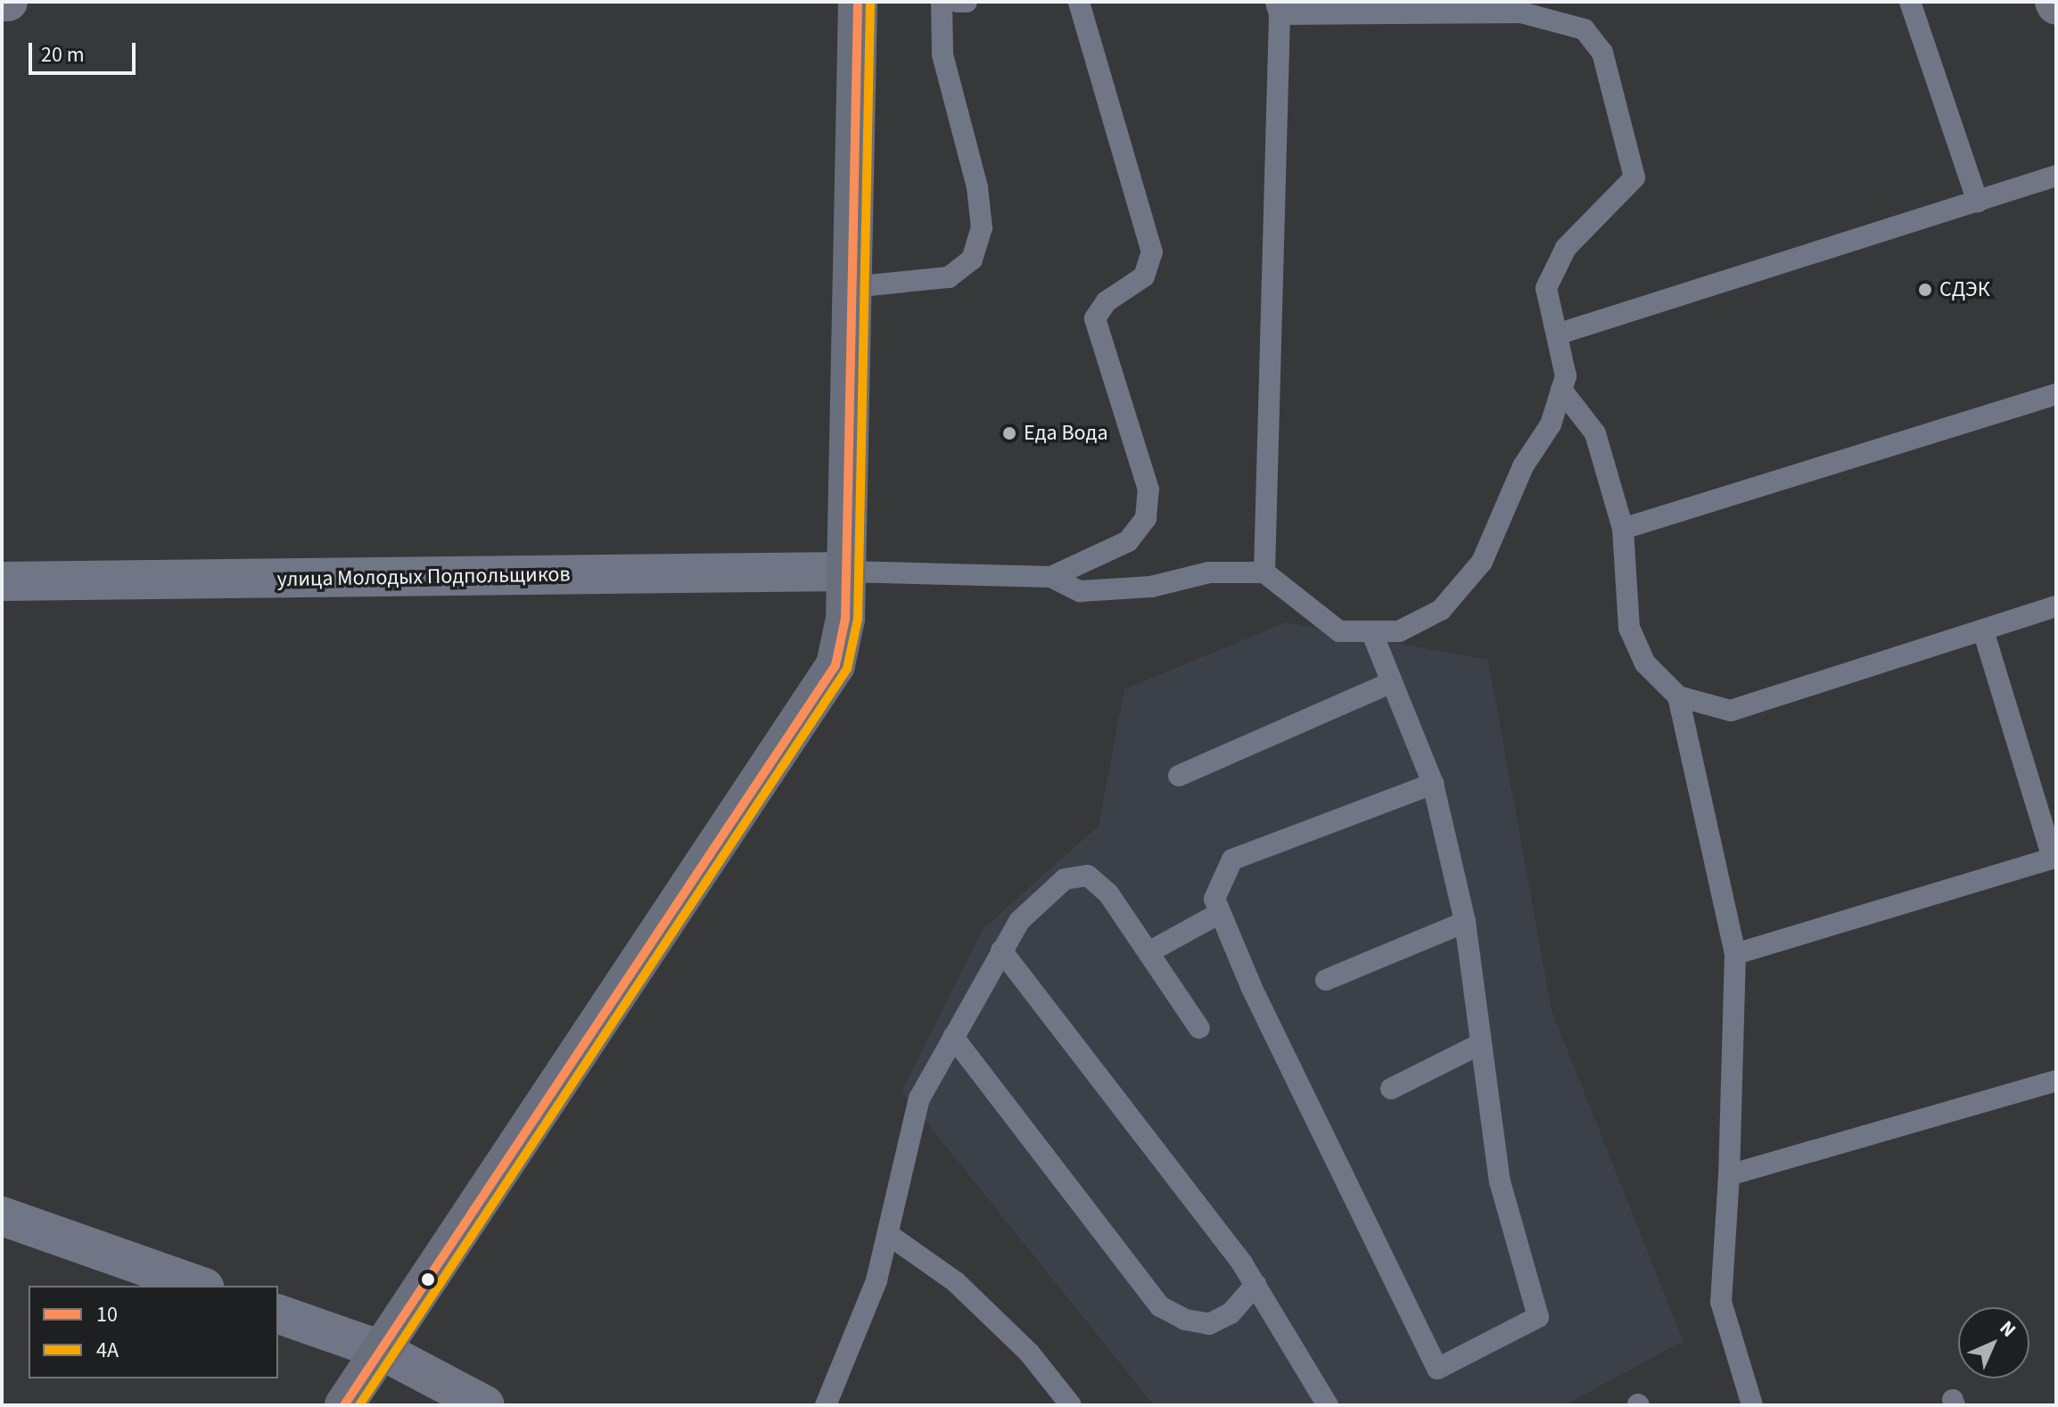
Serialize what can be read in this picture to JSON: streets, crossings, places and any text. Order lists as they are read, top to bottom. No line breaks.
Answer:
{"streets":{"street":["улица Молодых Подпольщиков"]},"places":["СДЭК","Еда Вода"],"lines":["transit line 10","transit line 4А"],"legend":["10","4А"],"scale_bar":"20 m","north":"top right"}
